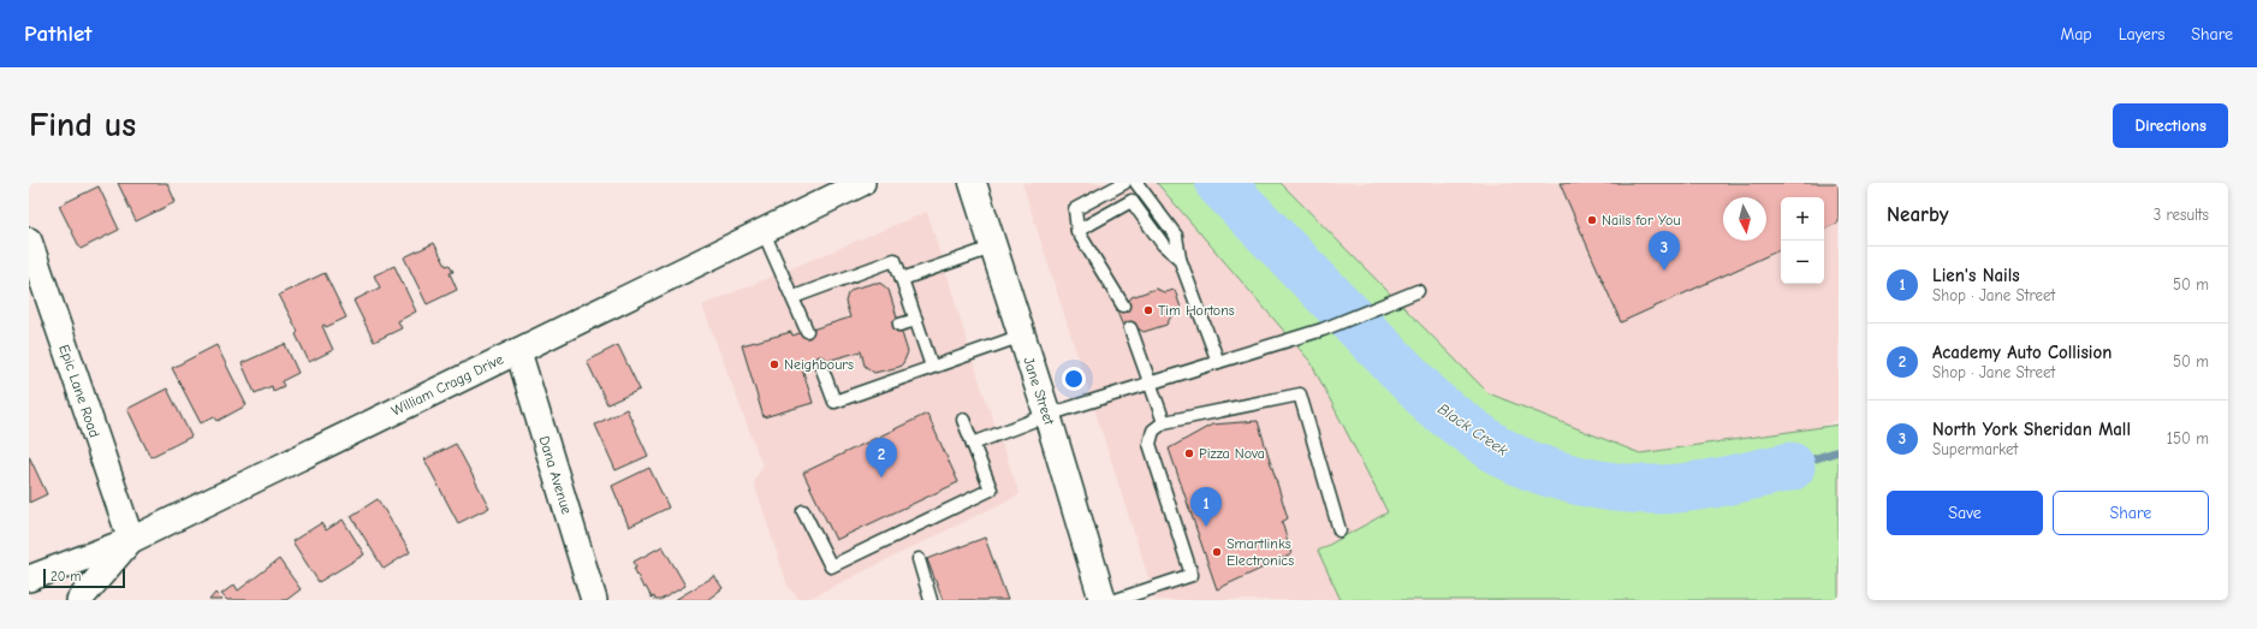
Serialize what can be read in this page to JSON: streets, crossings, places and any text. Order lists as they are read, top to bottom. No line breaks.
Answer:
{"streets":{"main road":["Jane Street"],"street":["William Cragg Drive","Epic Lane Road","Dana Avenue"]},"crossings":[["William Cragg Drive","Epic Lane Road"],["William Cragg Drive","Dana Avenue"]],"water":["Black Creek"],"places":["Nails for You","Tim Hortons","Neighbours","Pizza Nova","Smartlinks Electronics"],"scale_bar":"20 m","north":"bottom","page":{"header":"Pathlet","nav":["Map","Layers","Share"],"buttons":["Directions",["Save","Share"]],"title":"Find us","heading":["Nearby","3 results"],"map_buttons":["+","−"],"pins":["3","2","1"],"list":[{"mark":"1","name":"Lien's Nails","note":"Shop · Jane Street","value":"50 m"},{"mark":"2","name":"Academy Auto Collision","note":"Shop · Jane Street","value":"50 m"},{"mark":"3","name":"North York Sheridan Mall","note":"Supermarket","value":"150 m"}],"scale":"20 m"}}
